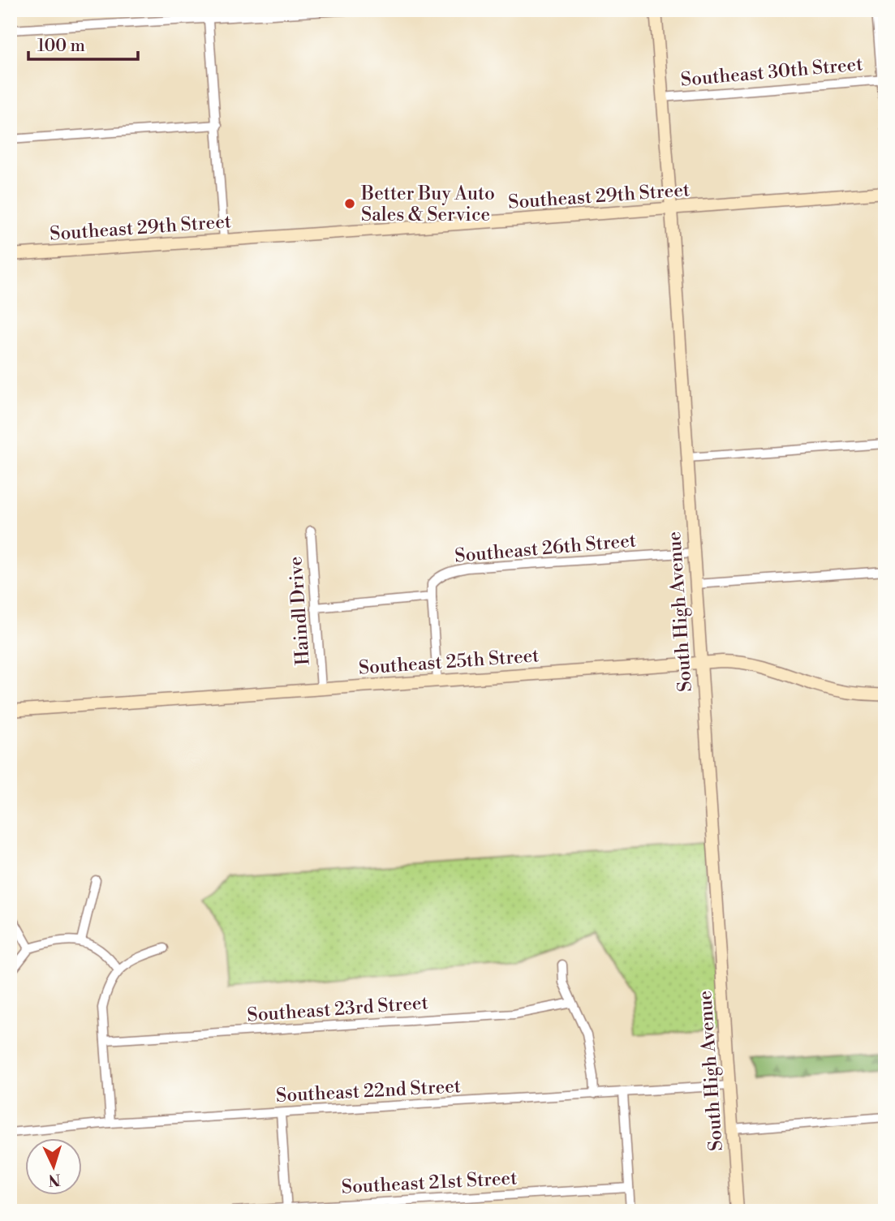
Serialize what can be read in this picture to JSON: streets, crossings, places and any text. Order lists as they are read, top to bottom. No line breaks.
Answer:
{"streets":{"street":["Southeast 30th Street","Southeast 29th Street","Southeast 26th Street","Haindl Drive","South High Avenue","Southeast 25th Street","Southeast 23rd Street","Southeast 22nd Street","Southeast 21st Street"]},"crossings":[["Southeast 30th Street","South High Avenue"],["Southeast 29th Street","South High Avenue"],["Southeast 26th Street","South High Avenue"],["Haindl Drive","Southeast 25th Street"],["South High Avenue","Southeast 25th Street"],["South High Avenue","Southeast 22nd Street"]],"places":["Better Buy Auto Sales & Service"],"scale_bar":"100 m","north":"bottom"}
